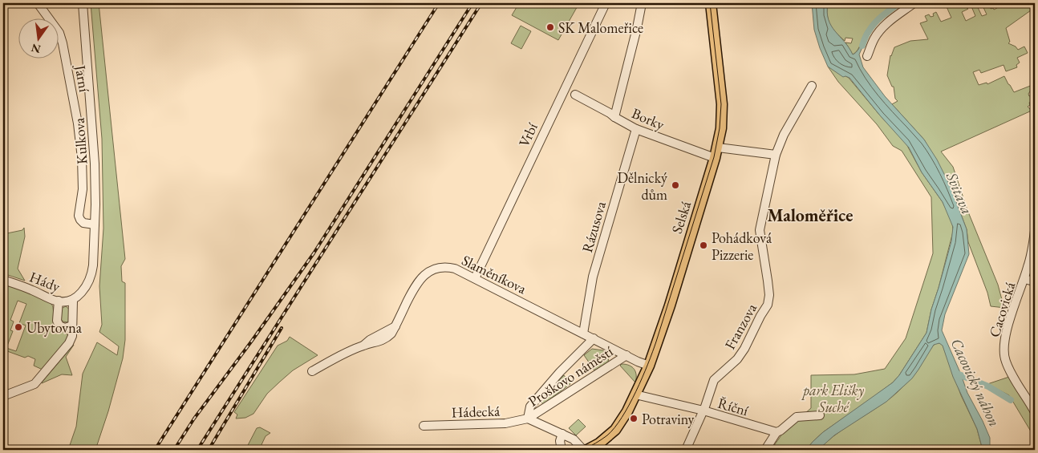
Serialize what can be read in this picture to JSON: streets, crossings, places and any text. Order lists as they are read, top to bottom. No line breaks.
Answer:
{"streets":{"main road":["Selská"],"street":["Jarní","Borky","Vrbí","Kulkova","Rázusova","Slaměníkova","Hády","Cacovická","Franzova","Proškovo náměstí","Říční","Hádecká"]},"crossings":[["Jarní","Kulkova"],["Borky","Selská"],["Borky","Rázusova"],["Vrbí","Slaměníkova"],["Kulkova","Hády"],["Selská","Proškovo náměstí"],["Selská","Říční"],["Rázusova","Slaměníkova"],["Rázusova","Proškovo náměstí"],["Slaměníkova","Proškovo náměstí"],["Franzova","Říční"],["Proškovo náměstí","Hádecká"]],"districts":["Maloměřice"],"water":["Svitava","Cacovický náhon"],"parks":["park Elišky Suché"],"places":["SK Malomeřice","Dělnický dům","Pohádková Pizzerie","Ubytovna","Potraviny"],"north":"bottom"}
